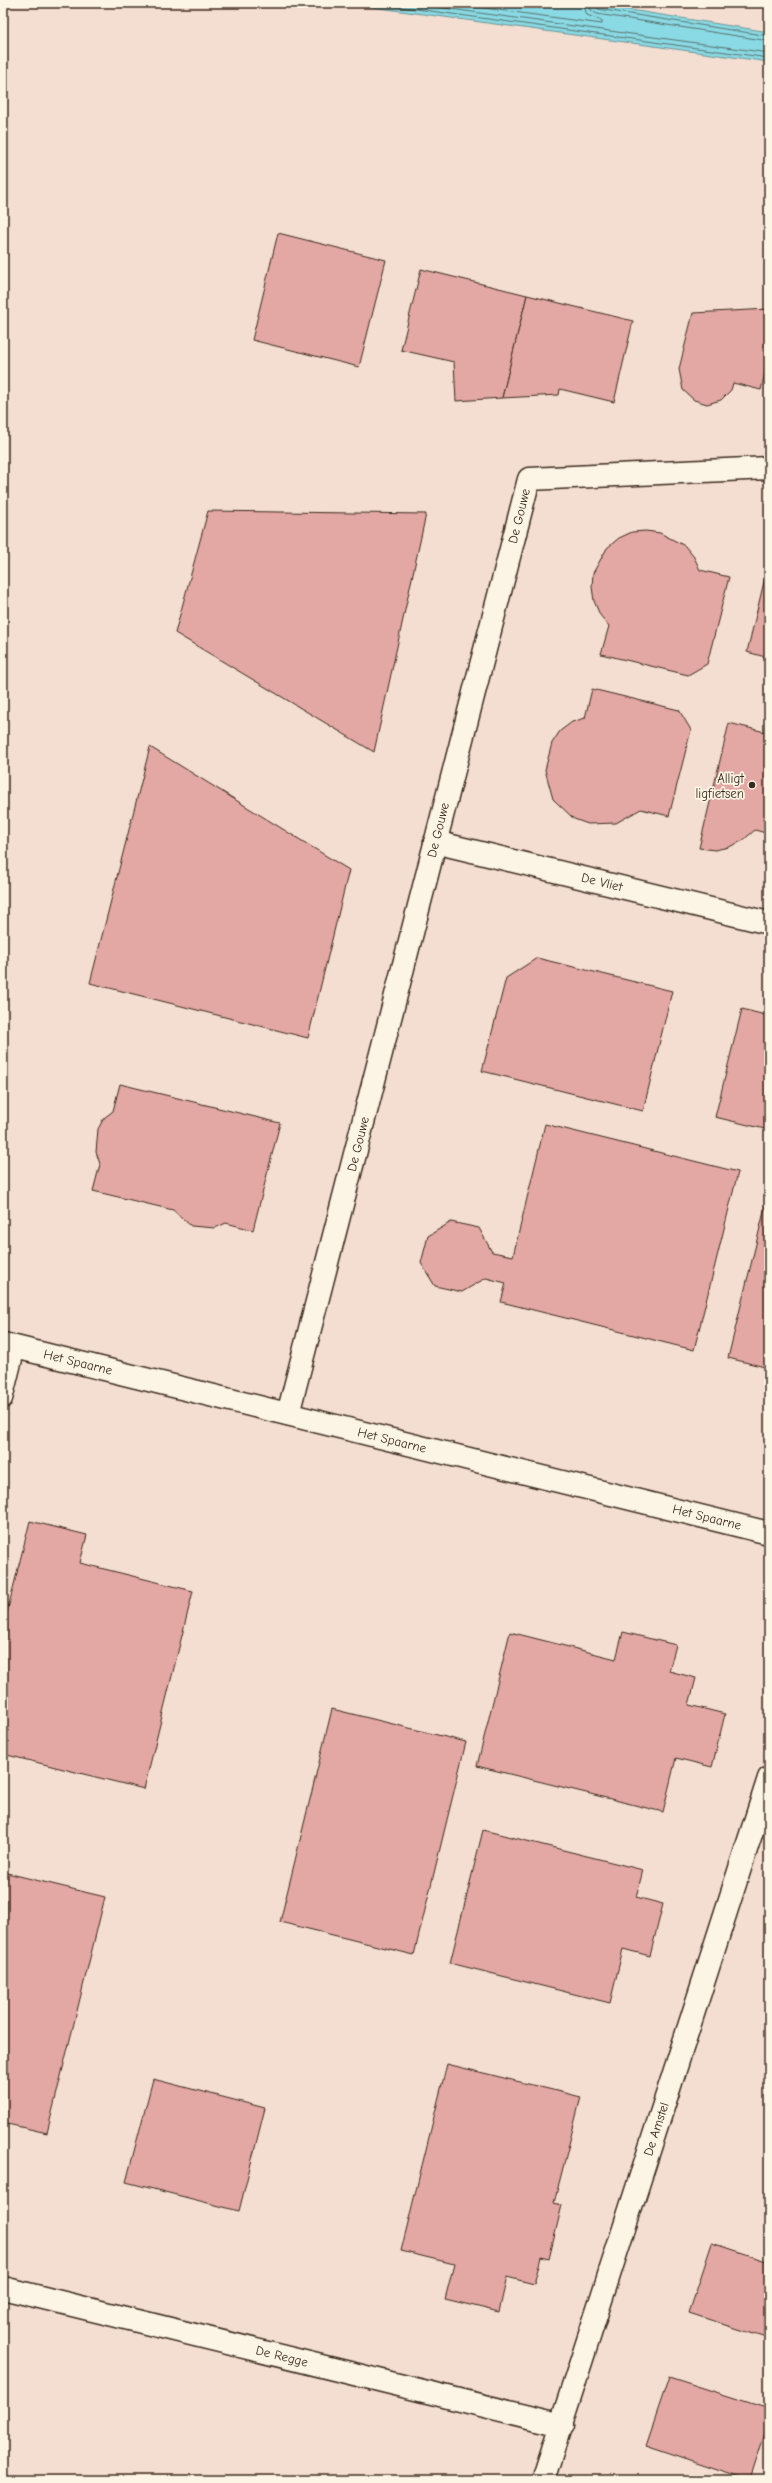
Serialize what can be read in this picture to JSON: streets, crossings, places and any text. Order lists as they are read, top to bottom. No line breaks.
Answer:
{"streets":{"street":["De Gouwe","De Vliet","Het Spaarne","De Amstel","De Regge"]},"crossings":[["De Gouwe","De Vliet"],["De Gouwe","Het Spaarne"],["De Amstel","De Regge"]],"places":["Alligt ligfietsen"]}
